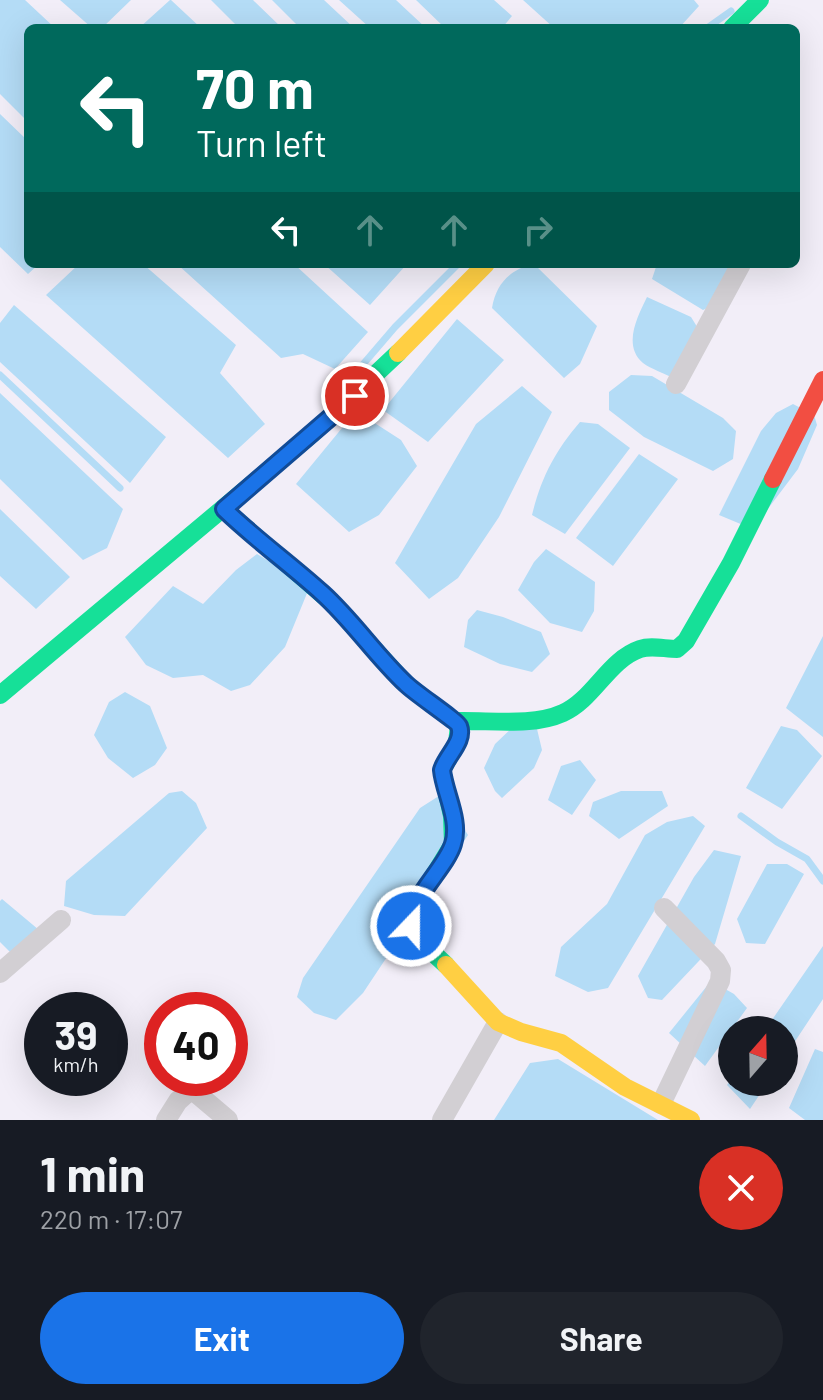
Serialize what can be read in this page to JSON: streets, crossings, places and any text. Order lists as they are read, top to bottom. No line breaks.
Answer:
{"north":"top","page":{"turn":["70 m","Turn left"],"speed":"39 km/h","limit":"40","heading":["1 min","220 m · 17:07"],"buttons":["Exit","Share"]}}
